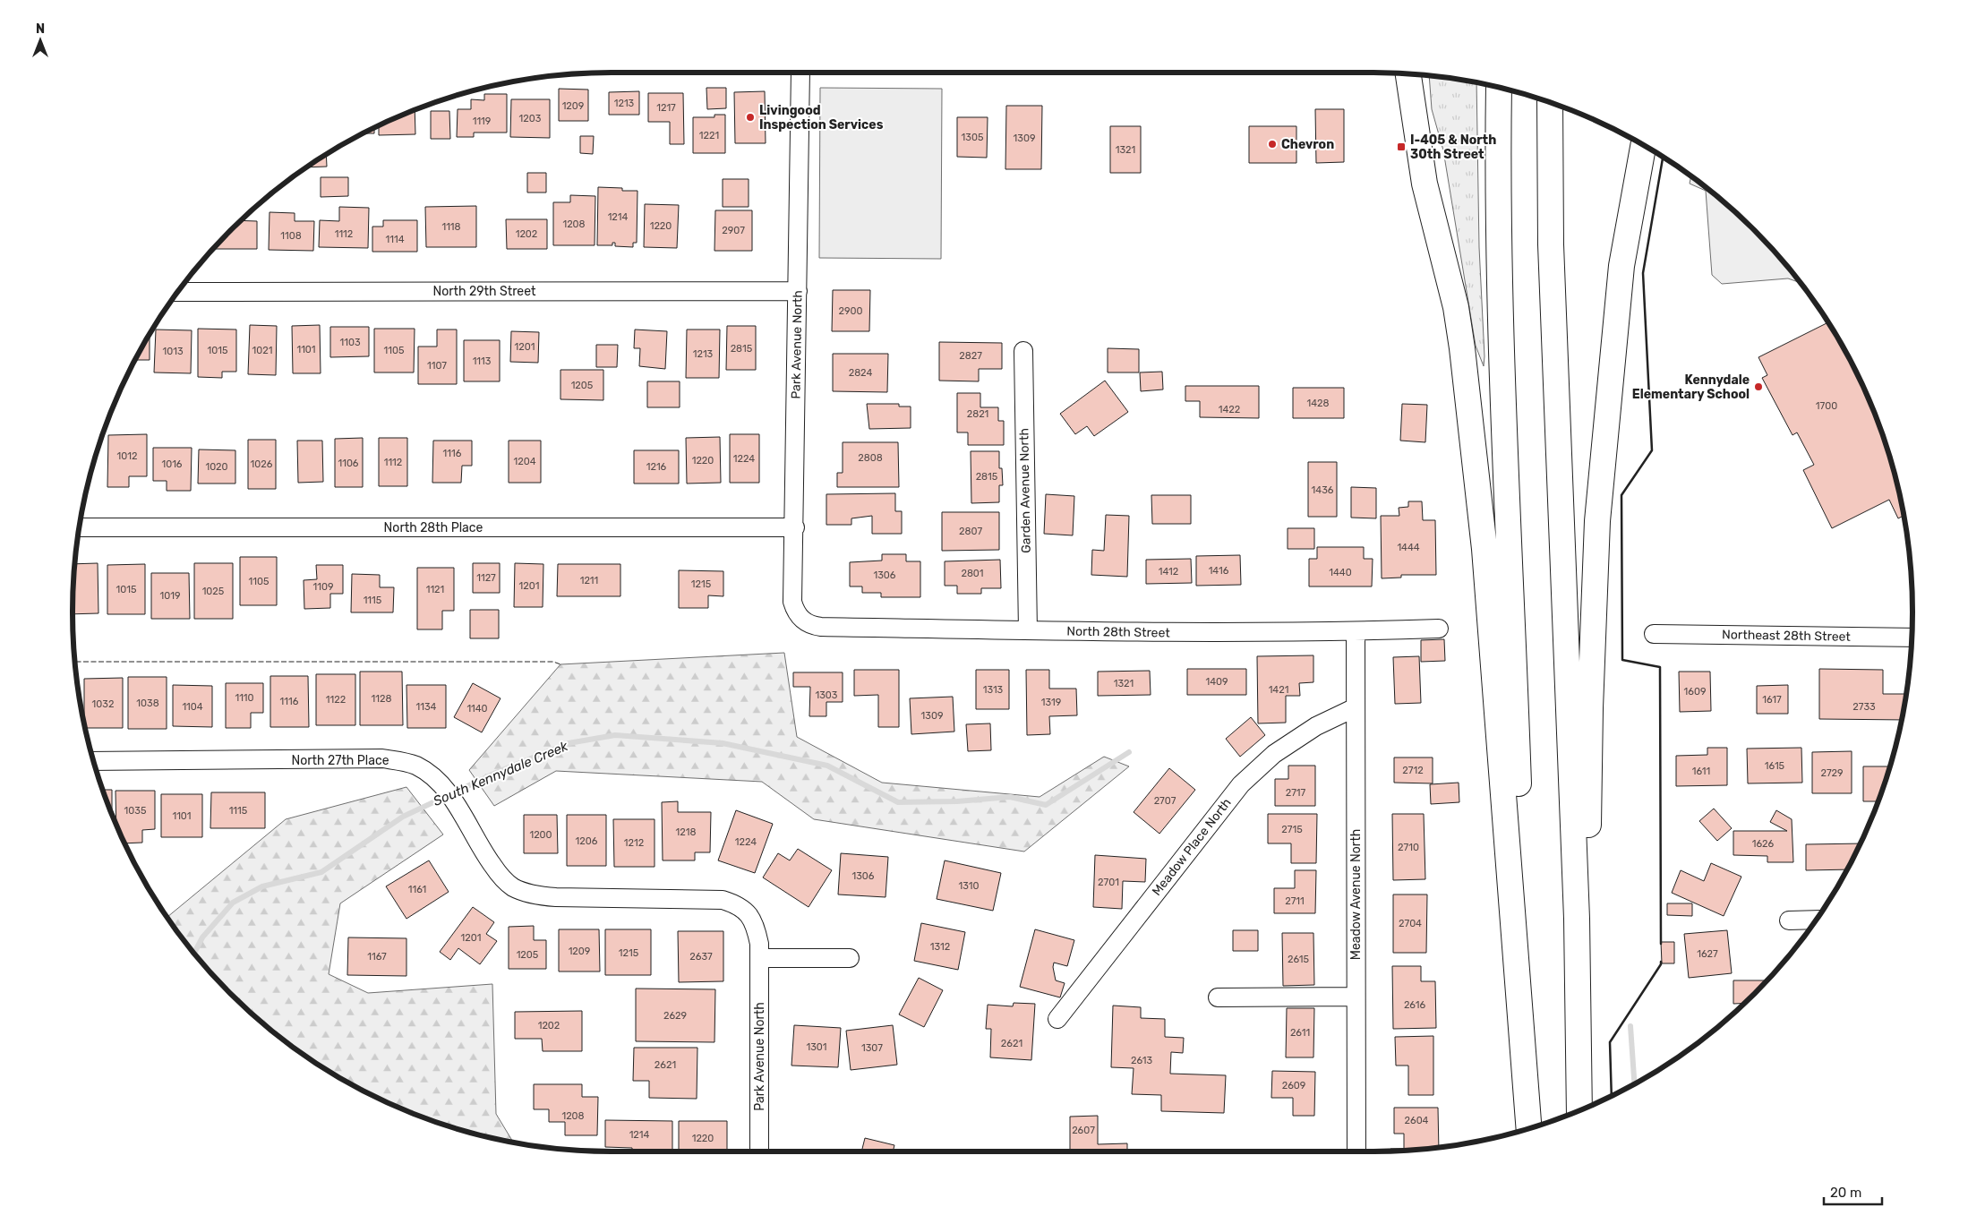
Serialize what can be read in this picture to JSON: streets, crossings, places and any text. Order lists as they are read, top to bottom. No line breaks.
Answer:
{"streets":{"street":["North 29th Street","Park Avenue North","Garden Avenue North","North 28th Place","North 28th Street","Northeast 28th Street","North 27th Place","Meadow Place North","Meadow Avenue North"]},"crossings":[["North 29th Street","Park Avenue North"],["Park Avenue North","North 28th Place"],["Park Avenue North","North 28th Street"],["Park Avenue North","North 27th Place"],["Garden Avenue North","North 28th Street"],["North 28th Street","Meadow Avenue North"],["Meadow Place North","Meadow Avenue North"]],"water":["South Kennydale Creek"],"places":{"other":["Livingood Inspection Services","Chevron","Kennydale Elementary School"],"transit":["I-405 & North 30th Street"]},"house_numbers":["1213","1209","1217","1203","1119","1221","1305","1309","1321","1214","1208","1220","1118","2907","1112","1202","1108","1114","2900","1103","1201","2815","1101","1015","1021","1105","1013","1213","2827","1113","1107","2824","1205","1428","1700","1422","2821","1116","1012","2808","1224","1220","1204","1112","1106","1016","1026","1020","1216","2815","1436","2807","1444","1416","1412","1440","2801","1306","1127","1211","1105","1215","1201","1109","1015","1121","1025","1019","1115","1409","1321","1313","1421","1609","1303","1110","1128","1122","1617","1116","1319","1038","1032","1104","1134","2733","1140","1309","1615","2712","1611","2729","2717","2707","1035","1115","1101","2715","1218","1200","1206","1224","1212","1626","2710","1306","2701","1310","1161","2711","2704","1201","1312","1209","1215","1627","1205","1167","2637","2615","2616","2629","1202","2611","2621","1301","1307","2613","2621","2609","1208","2604","2607","1214","1220"],"scale_bar":"20 m","north":"top"}
